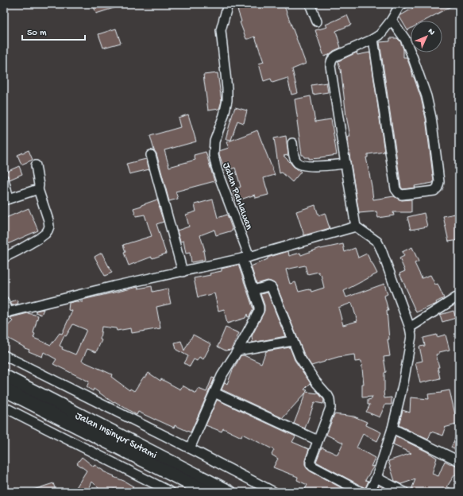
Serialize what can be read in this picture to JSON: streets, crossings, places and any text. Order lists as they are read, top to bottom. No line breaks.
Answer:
{"streets":{"highway":["Jalan Insinyur Sutami"],"street":["Jalan Pahlawan"]},"scale_bar":"50 m","north":"top right"}
